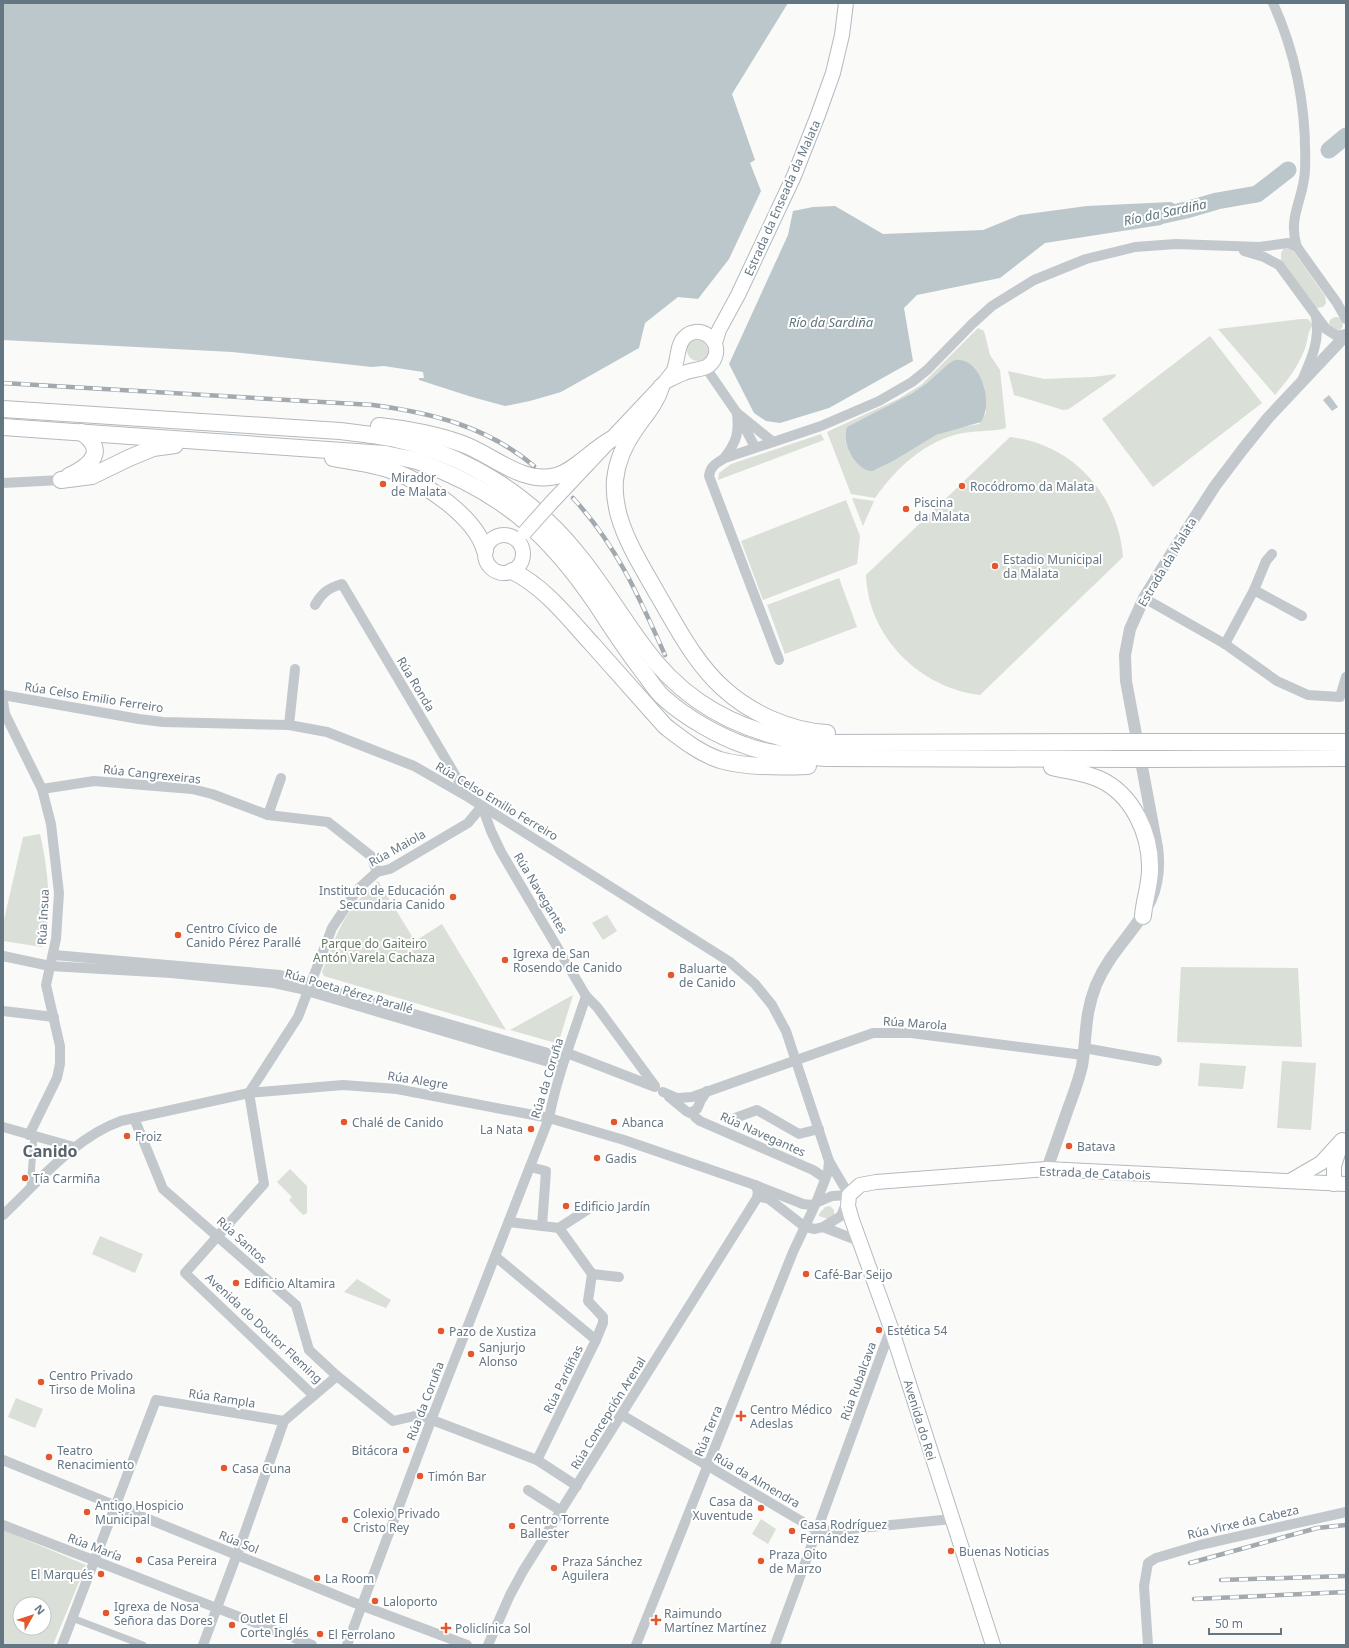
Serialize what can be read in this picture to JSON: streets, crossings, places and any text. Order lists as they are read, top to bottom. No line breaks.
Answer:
{"streets":{"main road":["Estrada da Enseada da Malata","Estrada de Catabois","Avenida do Rei"],"street":["Estrada da Malata","Rúa Ronda","Rúa Celso Emilio Ferreiro","Rúa Cangrexeiras","Rúa Maiola","Rúa Navegantes","Rúa Insua","Rúa Poeta Pérez Parallé","Rúa Marola","Rúa da Coruña","Rúa Alegre","Rúa Santos","Avenida do Doutor Fleming","Rúa Pardiñas","Rúa Rubalcava","Rúa Rampla","Rúa Concepción Arenal","Rúa Terra","Rúa da Almendra","Rúa Virxe da Cabeza","Rúa Sol","Rúa María"]},"crossings":[["Estrada da Malata","Rúa Marola"],["Estrada da Malata","Estrada de Catabois"],["Rúa Ronda","Rúa Celso Emilio Ferreiro"],["Rúa Celso Emilio Ferreiro","Rúa Maiola"],["Rúa Celso Emilio Ferreiro","Rúa Navegantes"],["Rúa Celso Emilio Ferreiro","Rúa Marola"],["Rúa Celso Emilio Ferreiro","Estrada de Catabois"],["Rúa Celso Emilio Ferreiro","Avenida do Rei"],["Rúa Cangrexeiras","Rúa Maiola"],["Rúa Cangrexeiras","Rúa Insua"],["Rúa Maiola","Rúa Navegantes"],["Rúa Maiola","Rúa Poeta Pérez Parallé"],["Rúa Maiola","Rúa Alegre"],["Rúa Navegantes","Rúa Poeta Pérez Parallé"],["Rúa Navegantes","Rúa Marola"],["Rúa Navegantes","Rúa da Coruña"],["Rúa Insua","Rúa Poeta Pérez Parallé"],["Rúa Poeta Pérez Parallé","Rúa da Coruña"],["Rúa da Coruña","Rúa Alegre"],["Rúa da Coruña","Avenida do Doutor Fleming"],["Rúa da Coruña","Rúa Pardiñas"],["Rúa da Coruña","Rúa Sol"],["Rúa Alegre","Rúa Santos"],["Rúa Alegre","Rúa Terra"],["Estrada de Catabois","Avenida do Rei"],["Rúa Santos","Avenida do Doutor Fleming"],["Avenida do Doutor Fleming","Rúa Pardiñas"],["Avenida do Doutor Fleming","Rúa Concepción Arenal"],["Rúa Rubalcava","Avenida do Rei"],["Rúa Rubalcava","Rúa da Almendra"],["Rúa Rampla","Rúa Sol"],["Rúa Concepción Arenal","Rúa da Almendra"],["Rúa Terra","Rúa da Almendra"]],"districts":["Canido"],"water":["Río da Sardiña"],"parks":["Parque do Gaiteiro Antón Varela Cachaza"],"places":{"other":["Mirador de Malata","Rocódromo da Malata","Piscina da Malata","Estadio Municipal da Malata","Instituto de Educación Secundaria Canido","Centro Cívico de Canido Pérez Parallé","Igrexa de San Rosendo de Canido","Baluarte de Canido","Chalé de Canido","Abanca","La Nata","Froiz","Batava","Gadis","Tía Carmiña","Edificio Jardín","Café-Bar Seijo","Edificio Altamira","Estética 54","Pazo de Xustiza","Sanjurjo Alonso","Centro Privado Tirso de Molina","Bitácora","Teatro Renacimiento","Casa Cuna","Timón Bar","Casa da Xuventude","Antigo Hospicio Municipal","Colexio Privado Cristo Rey","Centro Torrente Ballester","Casa Rodríguez Fernández","Buenas Noticias","Casa Pereira","Praza Oito de Marzo","Praza Sánchez Aguilera","El Marqués","La Room","Laloporto","Igrexa de Nosa Señora das Dores","Outlet El Corte Inglés","El Ferrolano"],"health":["Centro Médico Adeslas","Raimundo Martínez Martínez","Policlínica Sol"]},"scale_bar":"50 m","north":"top right"}
